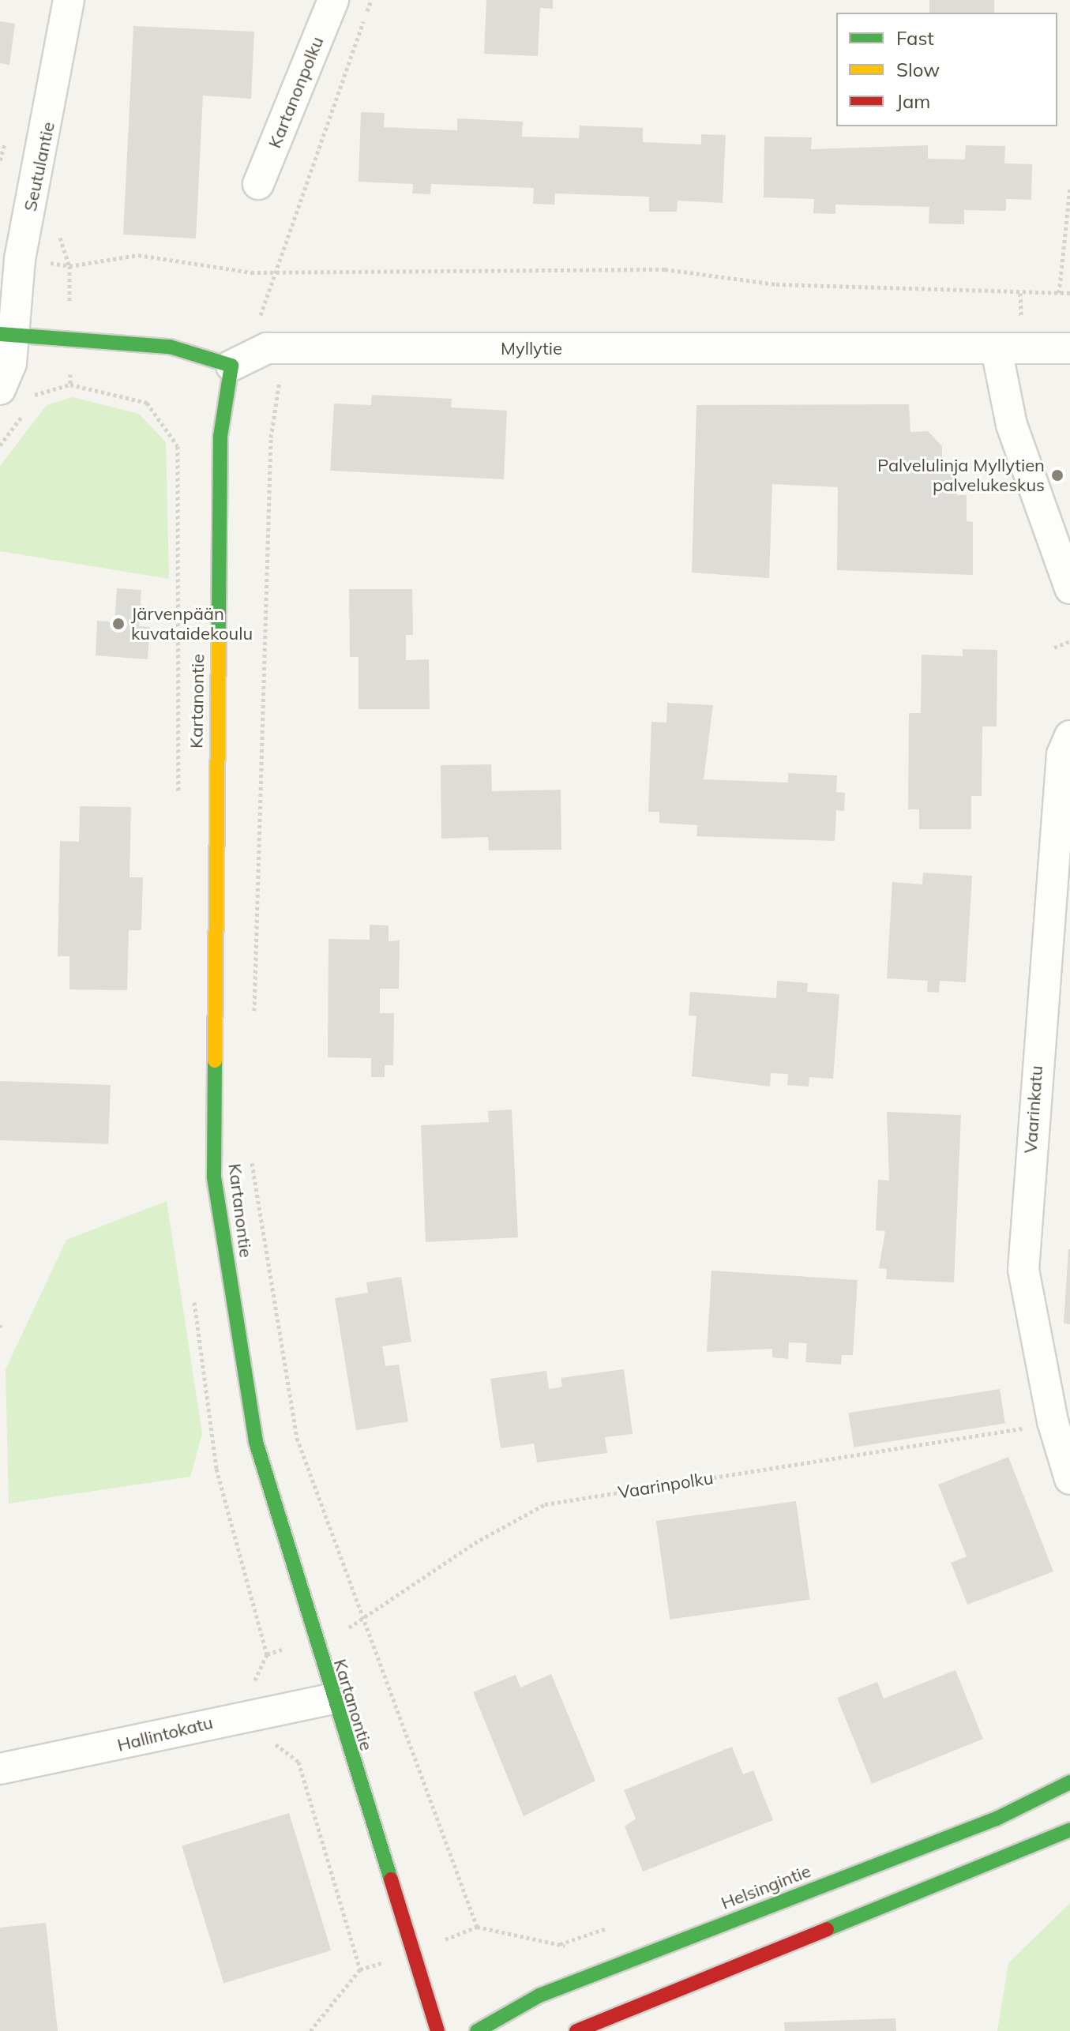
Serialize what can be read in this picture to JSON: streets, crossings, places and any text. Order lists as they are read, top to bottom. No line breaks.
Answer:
{"streets":{"street":["Kartanonpolku","Seutulantie","Myllytie","Kartanontie","Vaarinkatu","Hallintokatu","Helsingintie"],"path":["Vaarinpolku"]},"crossings":[["Myllytie","Kartanontie"],["Kartanontie","Vaarinpolku"],["Kartanontie","Hallintokatu"],["Vaarinkatu","Vaarinpolku"]],"places":["Palvelulinja Myllytien palvelukeskus","Järvenpään kuvataidekoulu"],"legend":["Fast","Slow","Jam"]}
